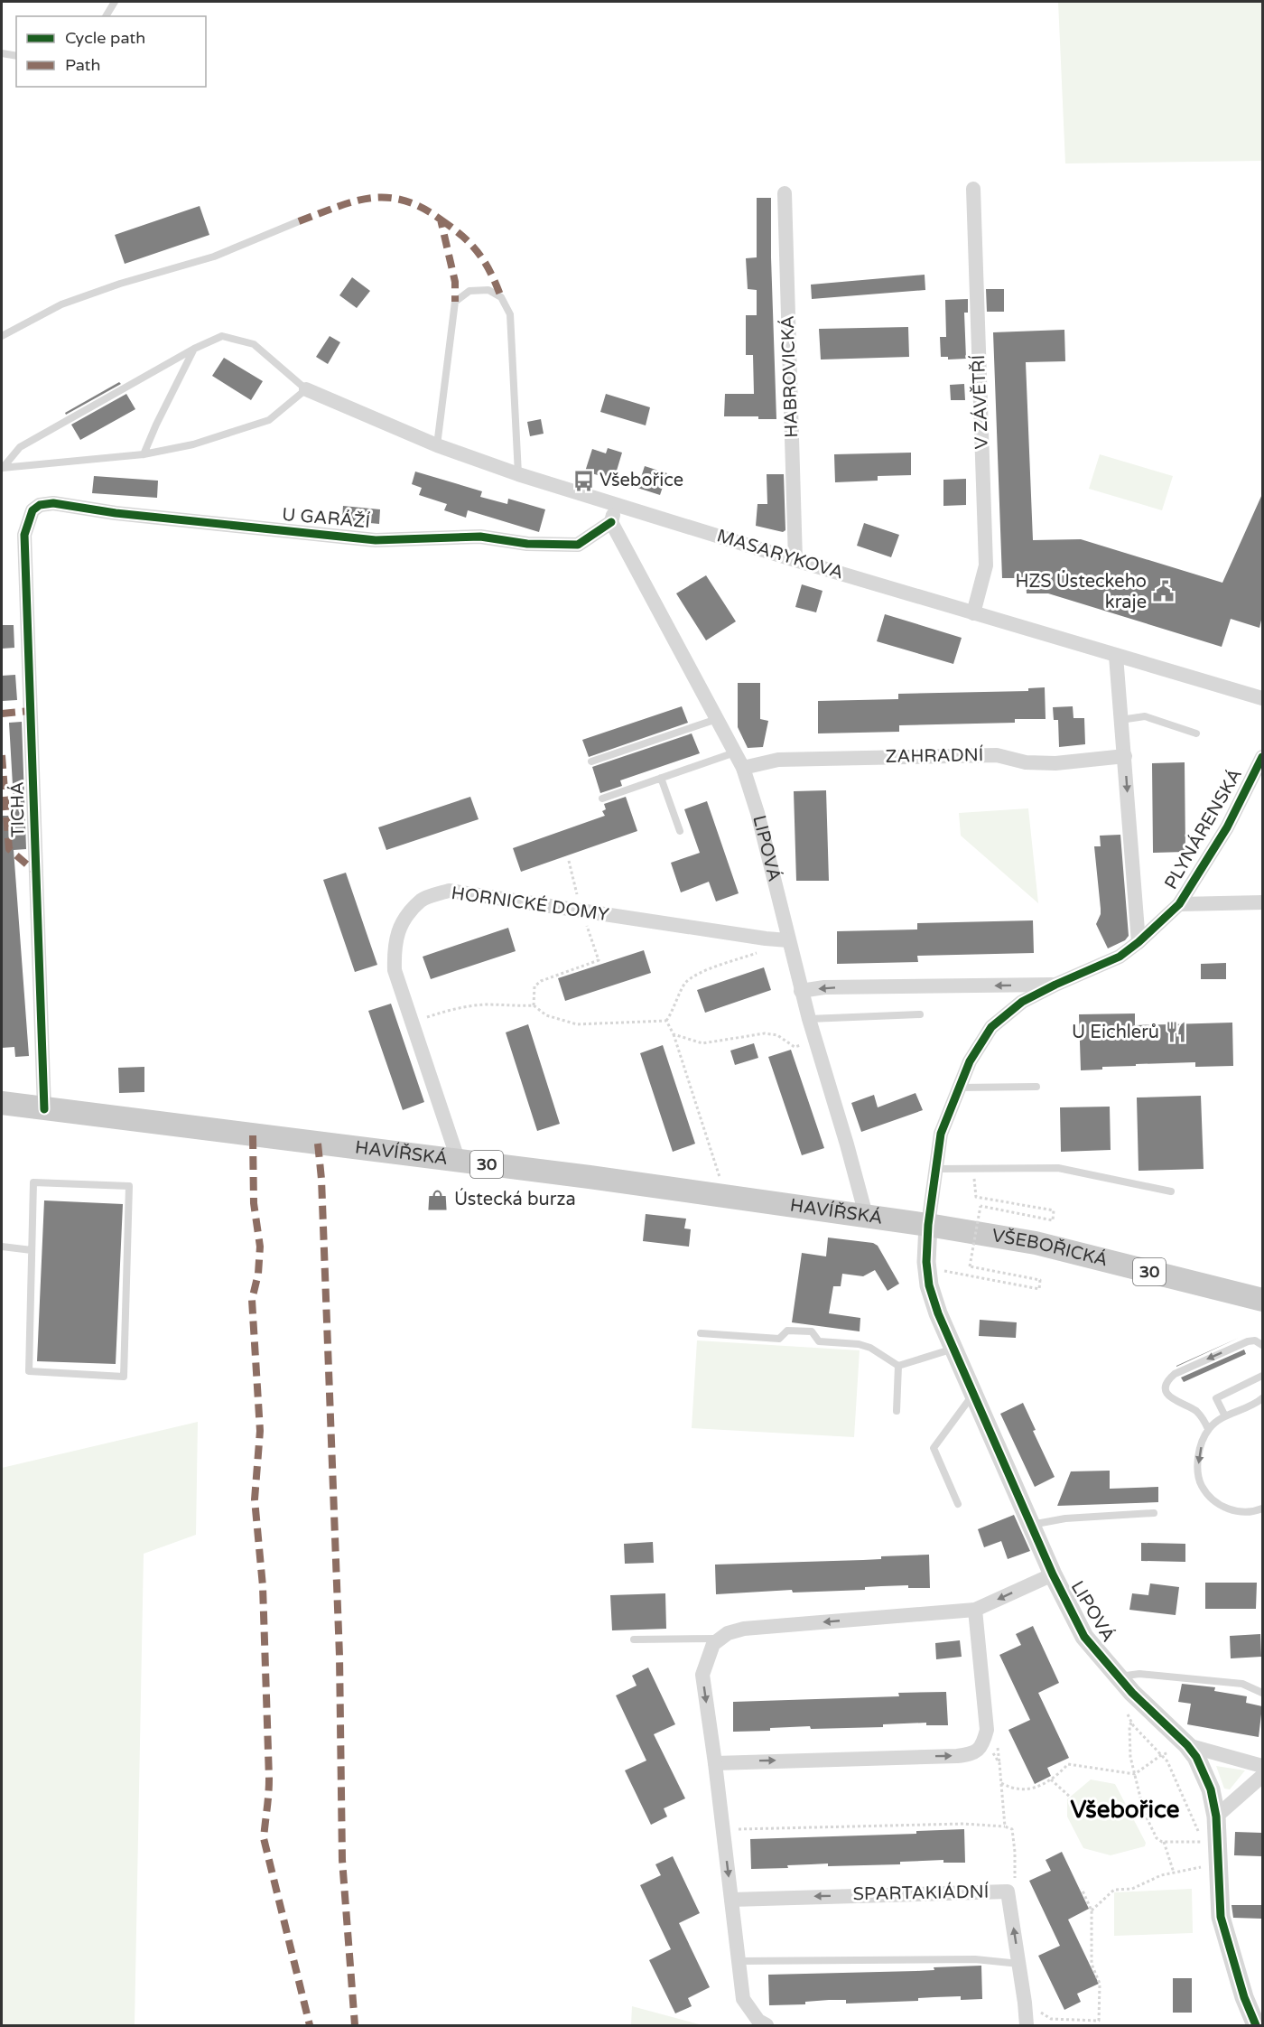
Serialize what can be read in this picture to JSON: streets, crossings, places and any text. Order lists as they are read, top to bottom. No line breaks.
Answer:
{"streets":{"main road":["HAVÍŘSKÁ","30","VŠEBOŘICKÁ"],"street":["HABROVICKÁ","V ZÁVĚTŘÍ","U GARÁŽÍ","MASARYKOVA","ZAHRADNÍ","TICHÁ","PLYNÁRENSKÁ","LIPOVÁ","HORNICKÉ DOMY","SPARTAKIÁDNÍ"]},"crossings":[["HABROVICKÁ","MASARYKOVA"],["V ZÁVĚTŘÍ","MASARYKOVA"],["U GARÁŽÍ","TICHÁ"],["U GARÁŽÍ","LIPOVÁ"],["ZAHRADNÍ","LIPOVÁ"],["TICHÁ","HAVÍŘSKÁ"],["PLYNÁRENSKÁ","LIPOVÁ"],["PLYNÁRENSKÁ","HAVÍŘSKÁ"],["PLYNÁRENSKÁ","VŠEBOŘICKÁ"],["LIPOVÁ","HORNICKÉ DOMY"],["LIPOVÁ","HAVÍŘSKÁ"],["LIPOVÁ","VŠEBOŘICKÁ"],["HORNICKÉ DOMY","HAVÍŘSKÁ"],["HAVÍŘSKÁ","VŠEBOŘICKÁ"]],"one_way":["SPARTAKIÁDNÍ"],"districts":["Všebořice"],"places":{"bus stop":["Všebořice"],"public building":["HZS Ústeckeho kraje"],"restaurant":["U Eichlerů"],"shop":["Ústecká burza"]},"legend":["Cycle path","Path"]}
